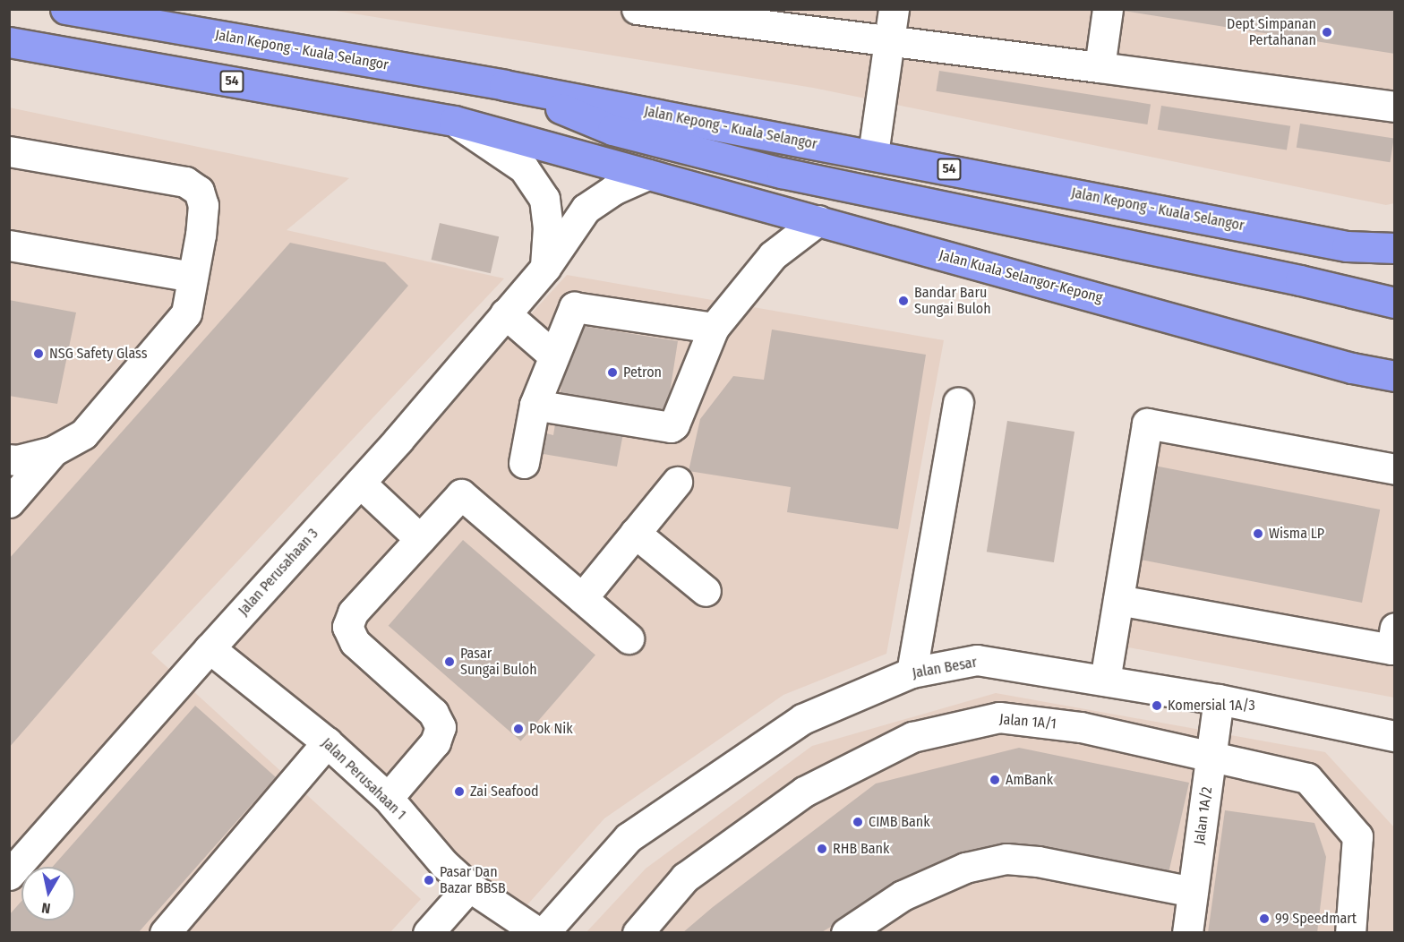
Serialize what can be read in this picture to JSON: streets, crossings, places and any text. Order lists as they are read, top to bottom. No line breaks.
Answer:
{"streets":{"highway":["Jalan Kepong - Kuala Selangor","54","Jalan Kuala Selangor-Kepong"],"street":["Jalan Perusahaan 3","Jalan Besar","Jalan 1A/1","Jalan Perusahaan 1","Jalan 1A/2"]},"crossings":[["54","Jalan Kuala Selangor-Kepong"],["54","Jalan Perusahaan 3"],["Jalan Kuala Selangor-Kepong","Jalan Perusahaan 3"],["Jalan Perusahaan 3","Jalan Perusahaan 1"],["Jalan Besar","Jalan 1A/2"],["Jalan 1A/1","Jalan 1A/2"]],"places":["Dept Simpanan Pertahanan","Bandar Baru Sungai Buloh","NSG Safety Glass","Petron","Wisma LP","Pasar Sungai Buloh","Komersial 1A/3","Pok Nik","AmBank","Zai Seafood","CIMB Bank","RHB Bank","Pasar Dan Bazar BBSB","99 Speedmart"],"north":"bottom"}
